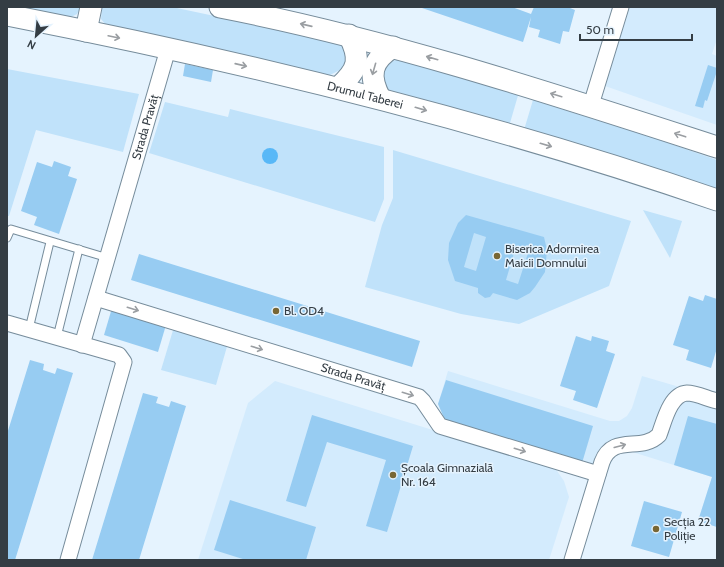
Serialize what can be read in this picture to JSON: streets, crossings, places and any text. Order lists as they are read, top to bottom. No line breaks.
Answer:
{"streets":{"main road":["Drumul Taberei"],"street":["Strada Pravăț"]},"crossings":[["Drumul Taberei","Strada Pravăț"]],"one_way":["Strada Pravăț"],"places":["Biserica Adormirea Maicii Domnului","Bl. OD4","Școala Gimnazială Nr. 164","Secția 22 Poliție"],"scale_bar":"50 m","north":"bottom left"}
